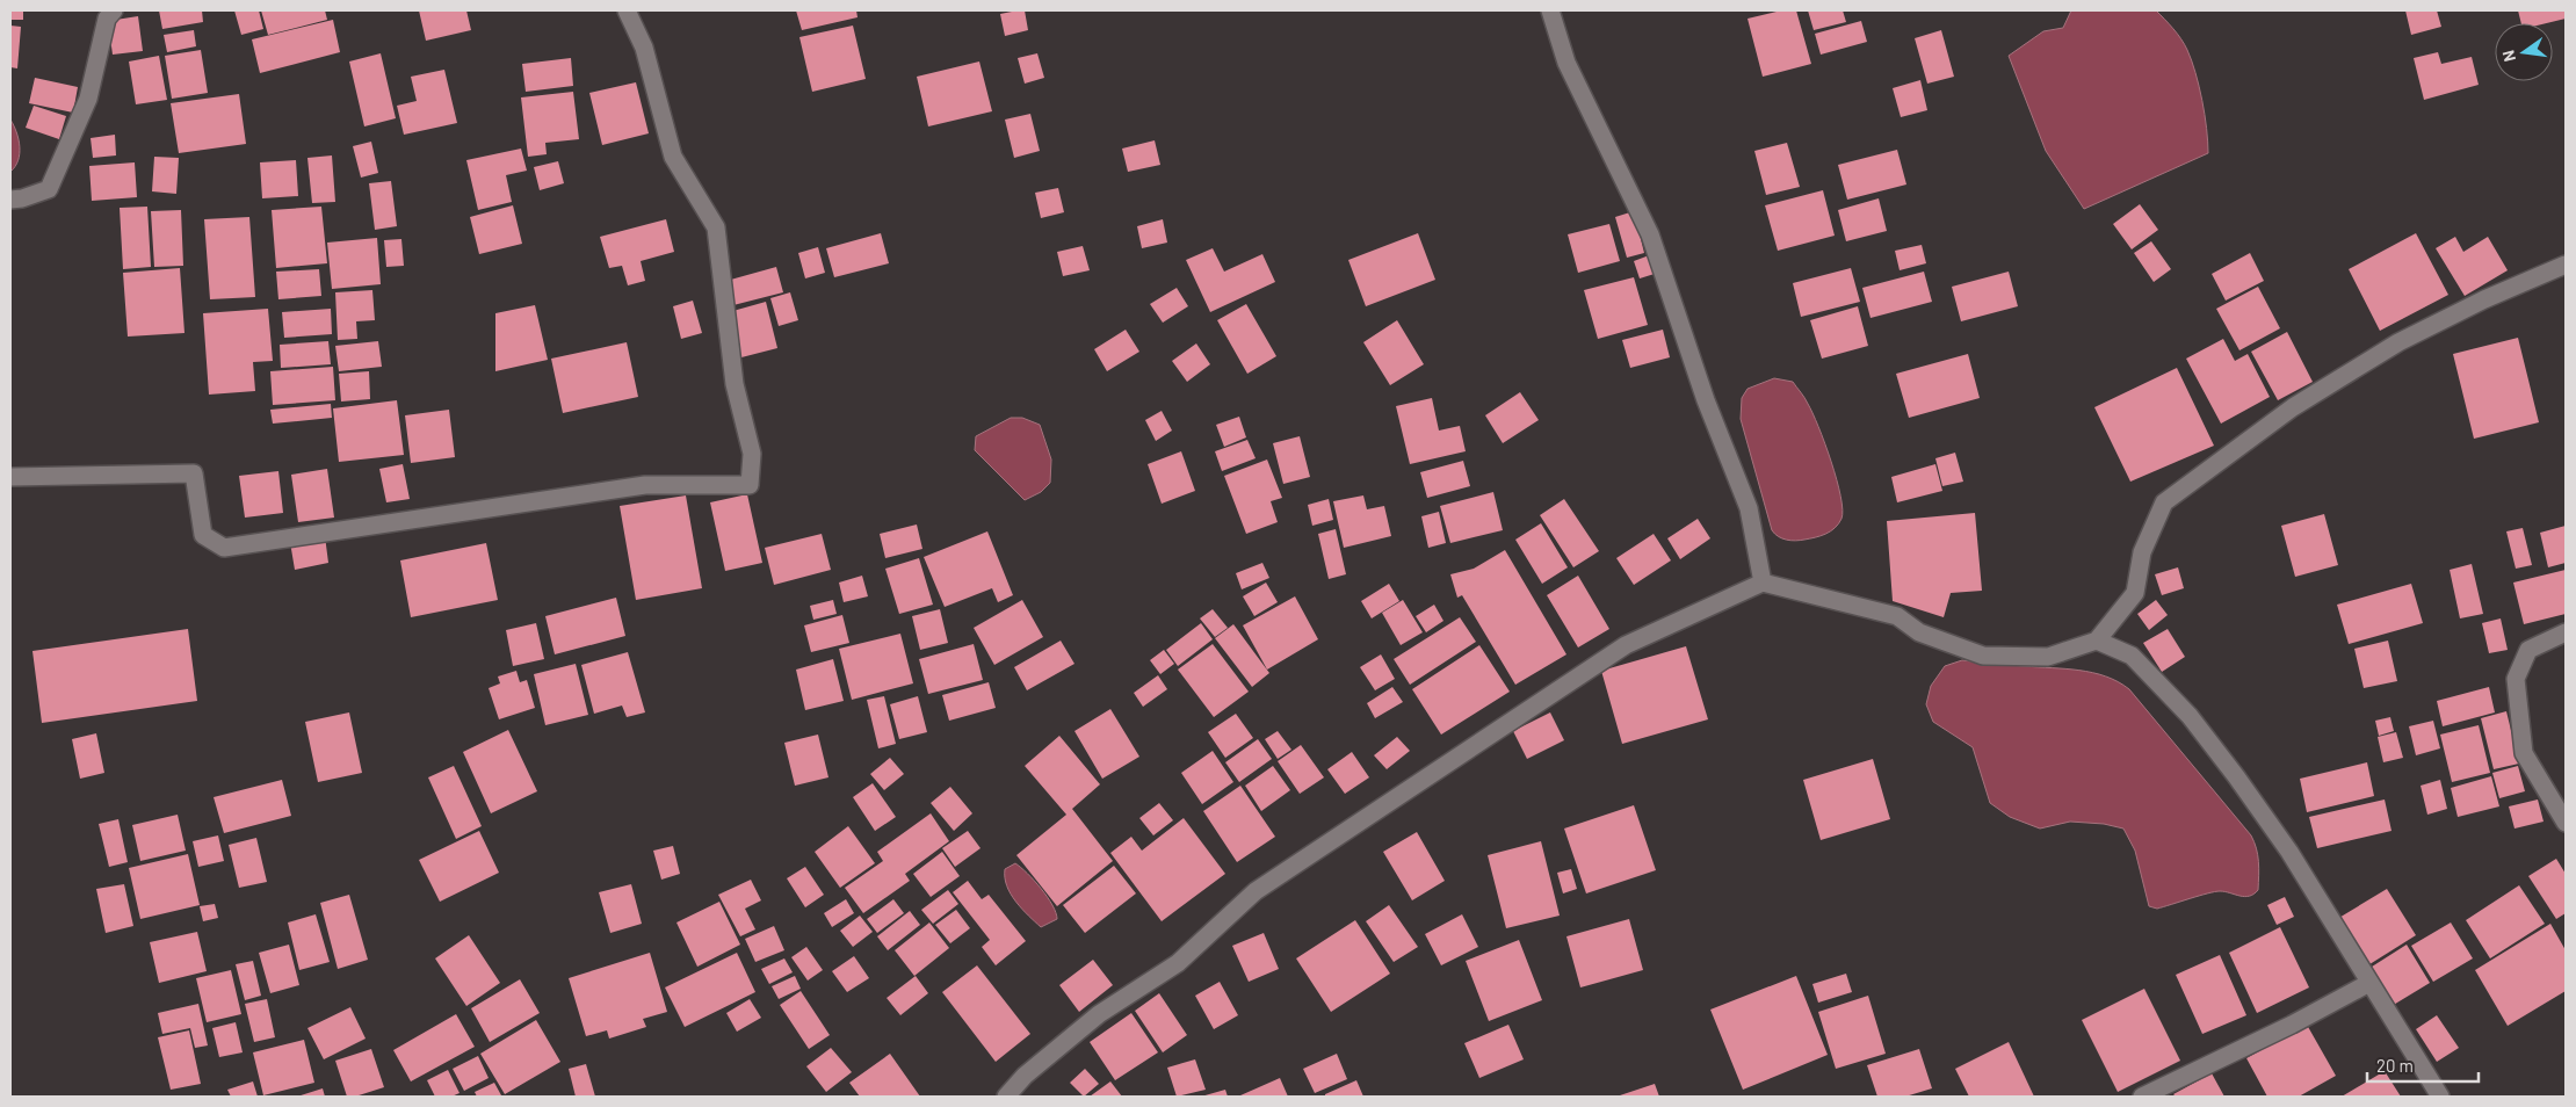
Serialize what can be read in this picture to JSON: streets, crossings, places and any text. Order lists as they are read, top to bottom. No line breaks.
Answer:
{"scale_bar":"20 m","north":"left"}
